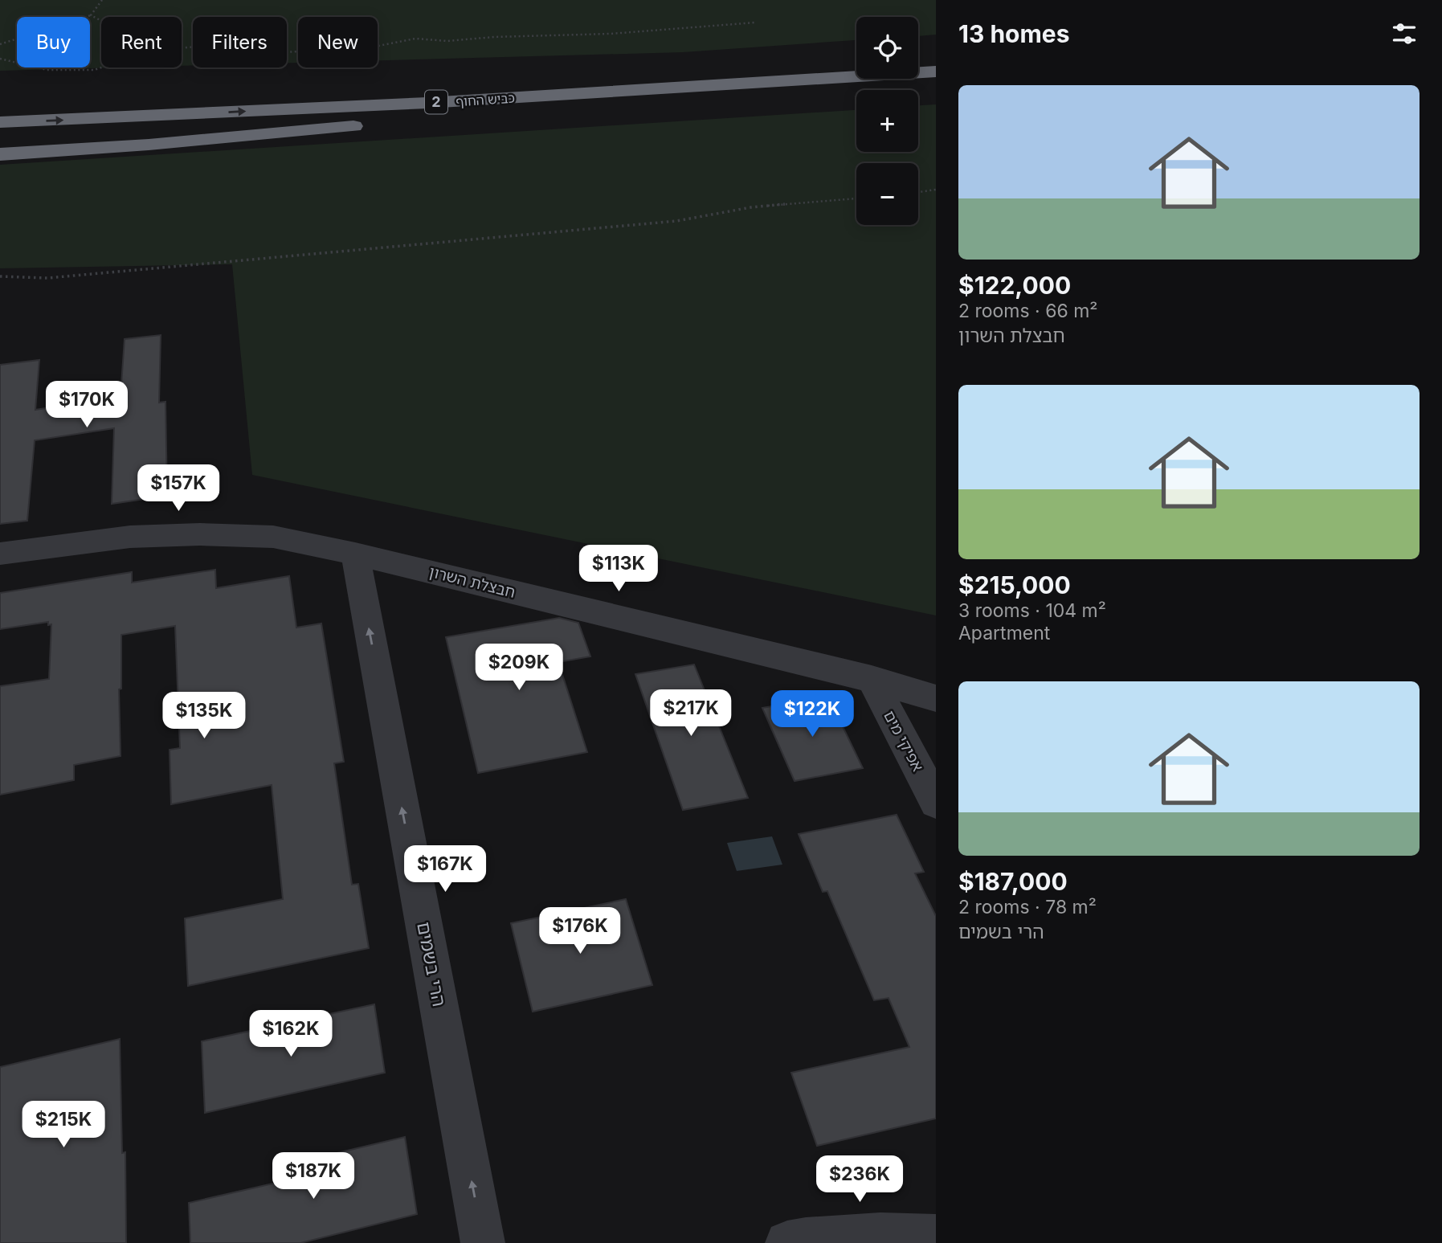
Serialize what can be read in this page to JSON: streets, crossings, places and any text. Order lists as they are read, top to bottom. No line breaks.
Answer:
{"streets":{"highway":["כביש החוף","2"],"street":["חבצלת השרון","אפיקי מים","הרי בשמים"]},"crossings":[["חבצלת השרון","אפיקי מים"],["חבצלת השרון","הרי בשמים"]],"one_way":["הרי בשמים"],"page":{"heading":"13 homes","map_buttons":["+","−"],"chip":["Buy","Rent","Filters","New"],"list":[{"name":"$122,000","note":"2 rooms · 66 m² · חבצלת השרון"},{"name":"$215,000","note":"3 rooms · 104 m² · Apartment"},{"name":"$187,000","note":"2 rooms · 78 m² · הרי בשמים"}],"price":["$170K","$157K","$113K","$209K","$217K","$122K","$135K","$167K","$176K","$162K","$215K","$187K","$236K"]}}
